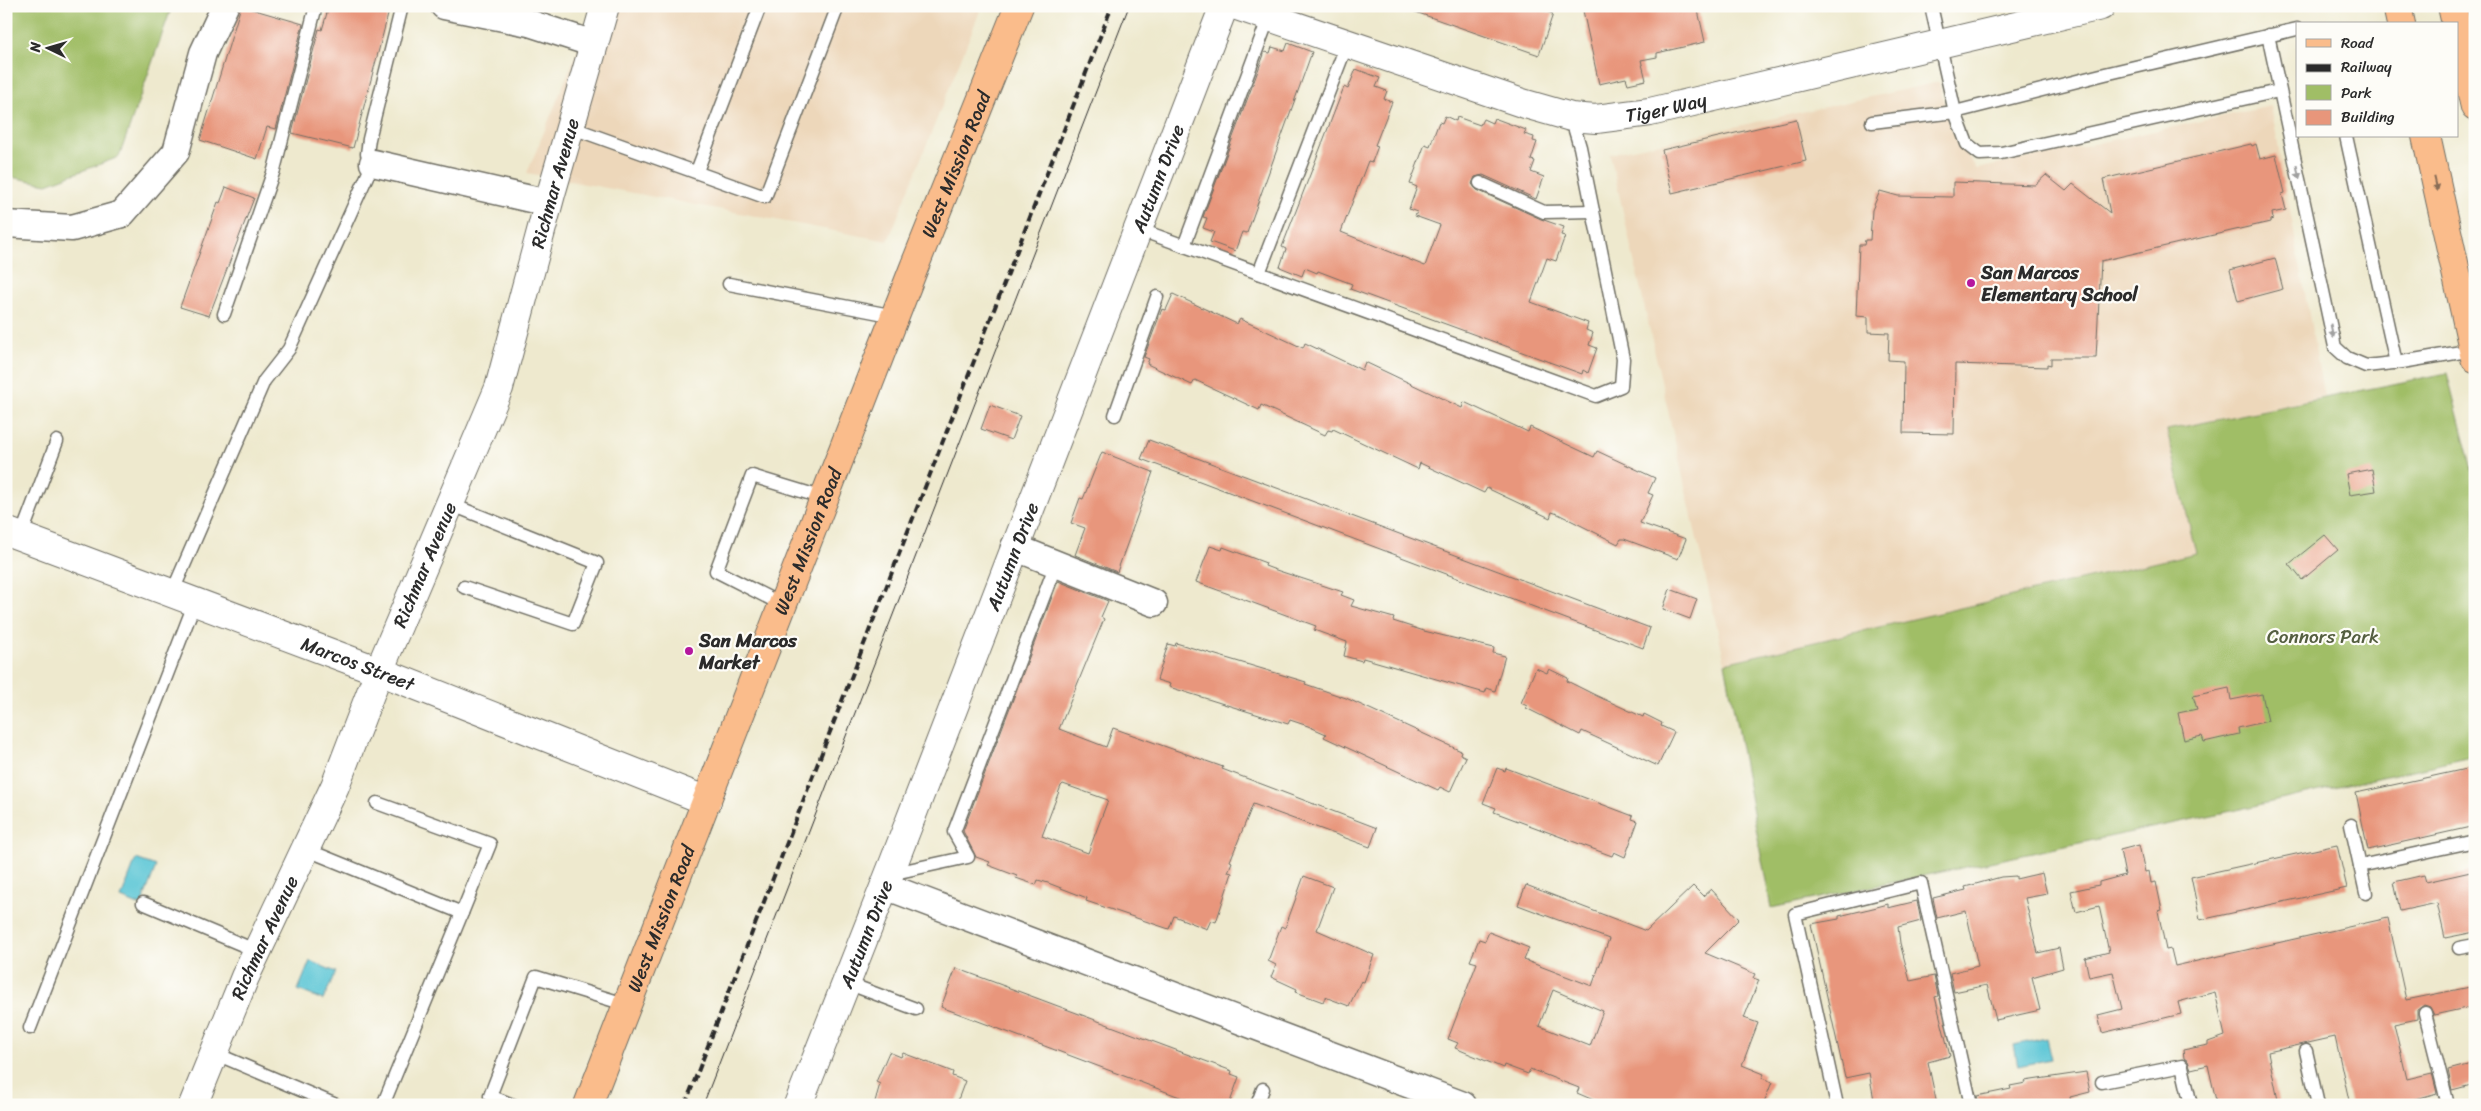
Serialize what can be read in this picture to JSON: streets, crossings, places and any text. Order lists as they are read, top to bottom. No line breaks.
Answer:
{"streets":{"main road":["West Mission Road"],"street":["Tiger Way","Autumn Drive","Richmar Avenue","Marcos Street"]},"crossings":[["West Mission Road","Marcos Street"],["Richmar Avenue","Marcos Street"]],"parks":["Connors Park"],"places":["San Marcos Elementary School","San Marcos Market"],"legend":["Road","Railway","Park","Building"],"north":"left"}
